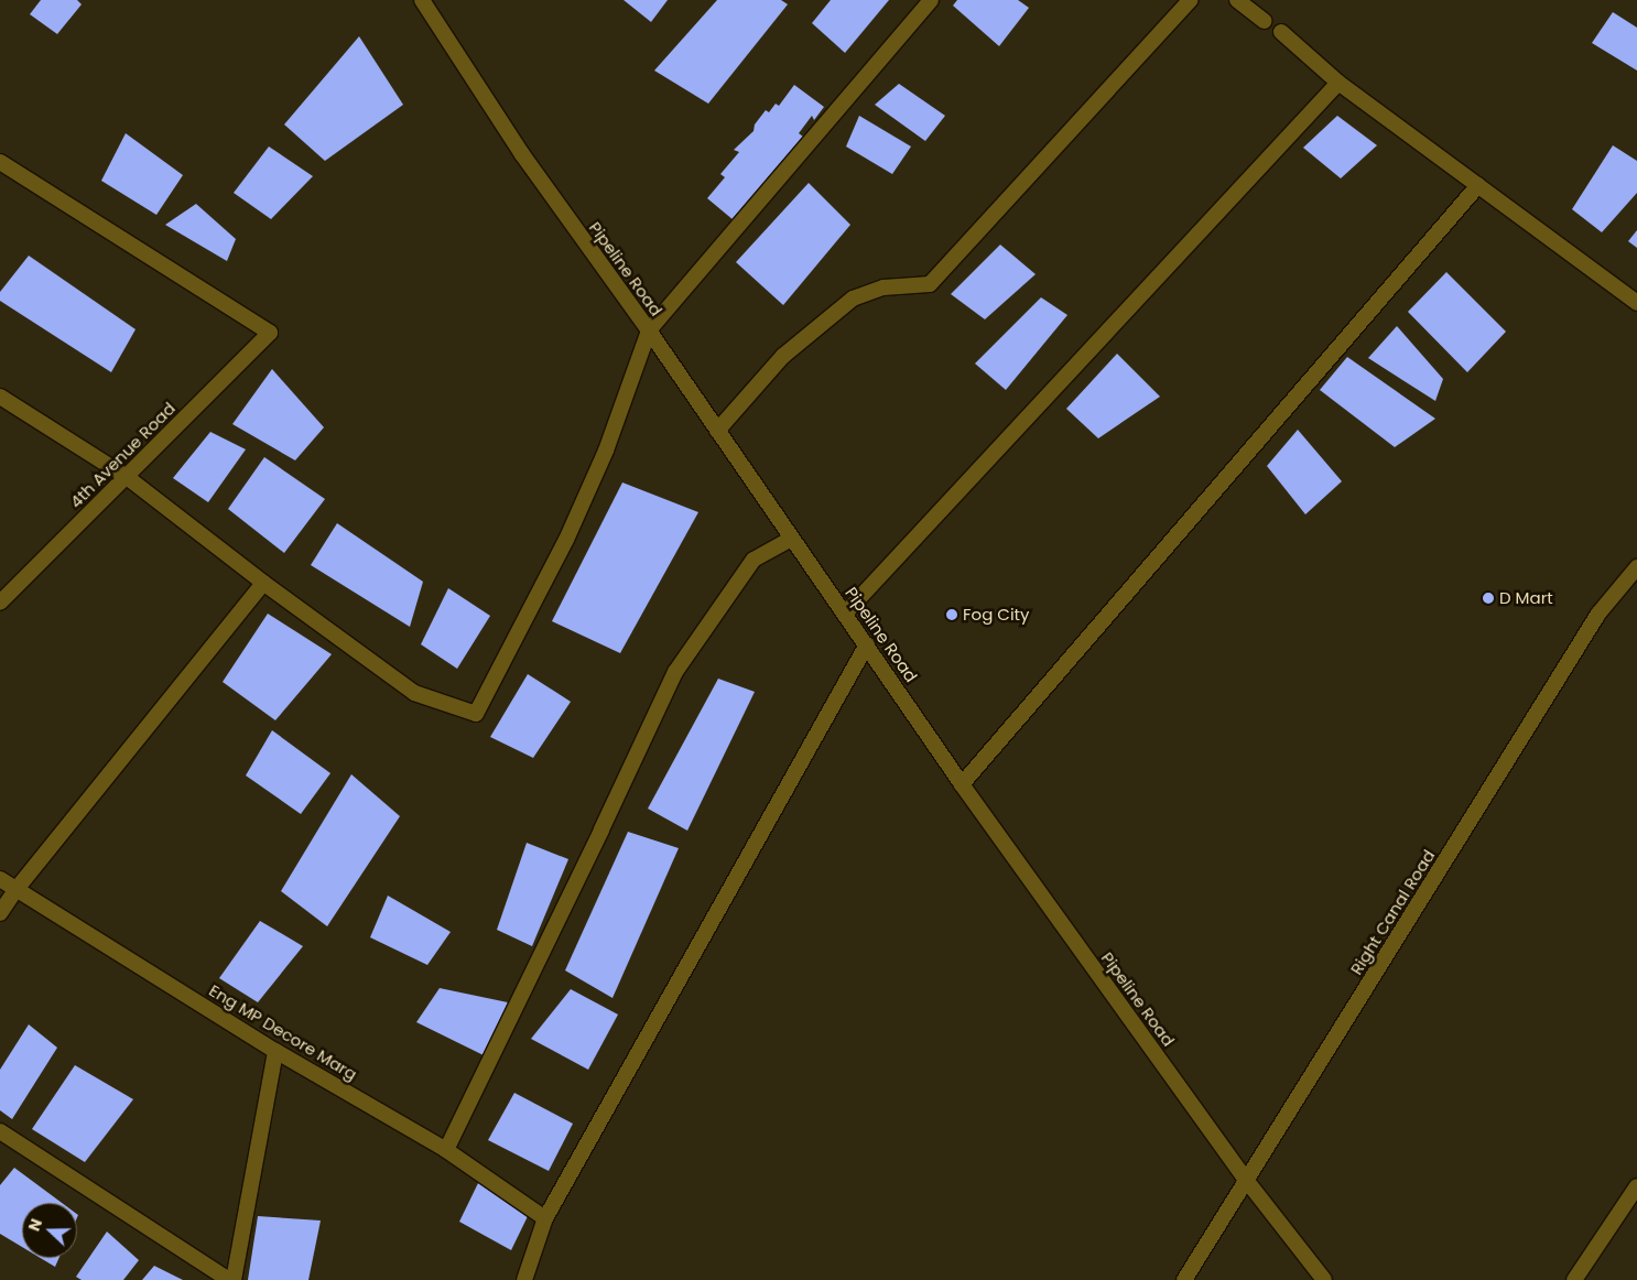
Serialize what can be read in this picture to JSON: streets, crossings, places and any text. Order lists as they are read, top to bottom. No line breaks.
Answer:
{"streets":{"street":["Pipeline Road","4th Avenue Road","Right Canal Road","Eng MP Decore Marg"]},"crossings":[["Pipeline Road","Right Canal Road"]],"places":["D Mart","Fog City"],"north":"left"}
